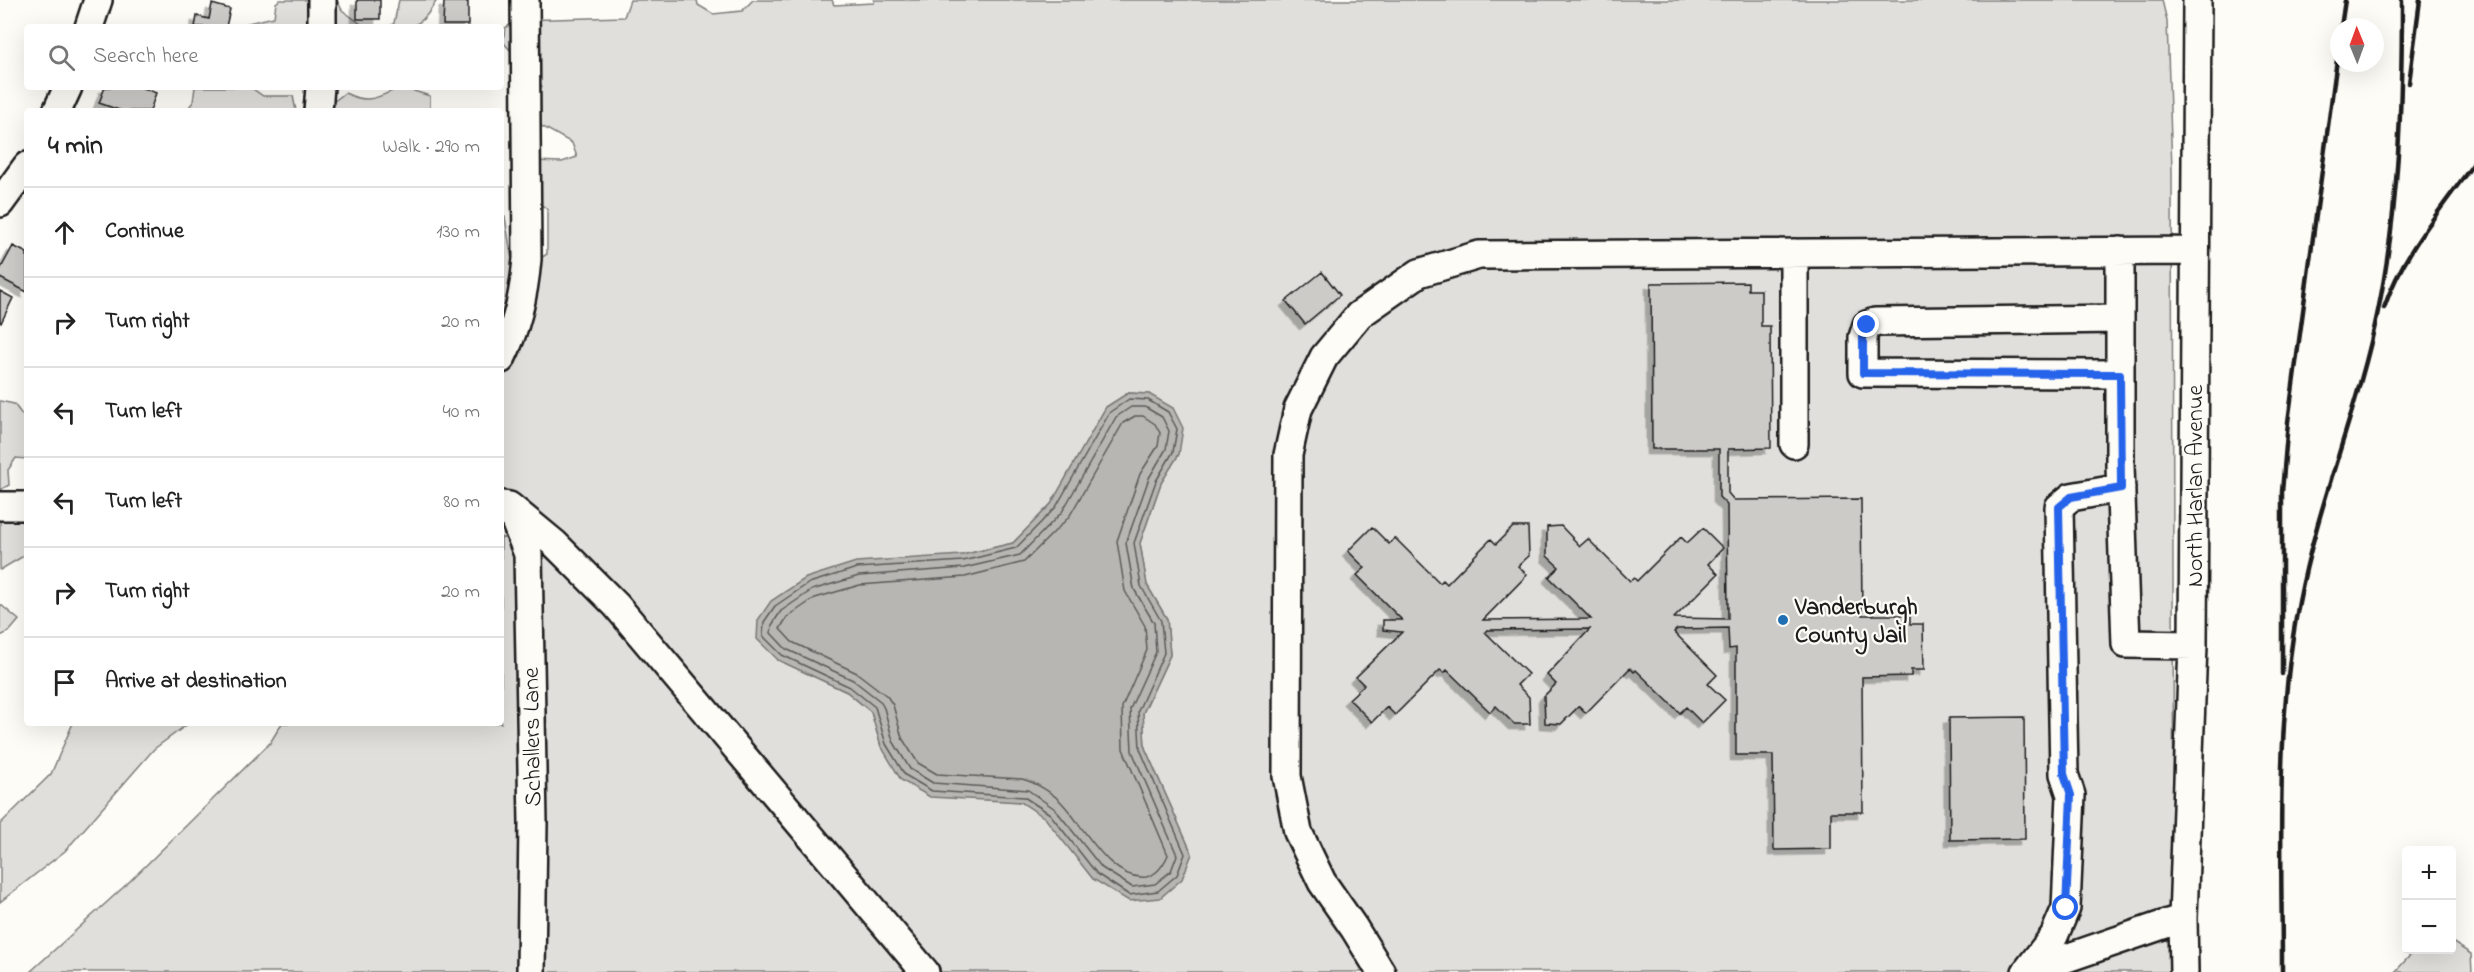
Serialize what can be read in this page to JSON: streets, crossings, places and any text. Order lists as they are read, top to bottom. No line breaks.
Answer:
{"streets":{"street":["North Harlan Avenue","Schallers Lane"]},"places":["Vanderburgh County Jail"],"north":"top","page":{"search":"Search here","heading":["4 min","Walk · 290 m"],"list":[["Continue","130 m"],["Turn right","20 m"],["Turn left","40 m"],["Turn left","80 m"],["Turn right","20 m"],"Arrive at destination"],"map_buttons":["+","−"]}}
